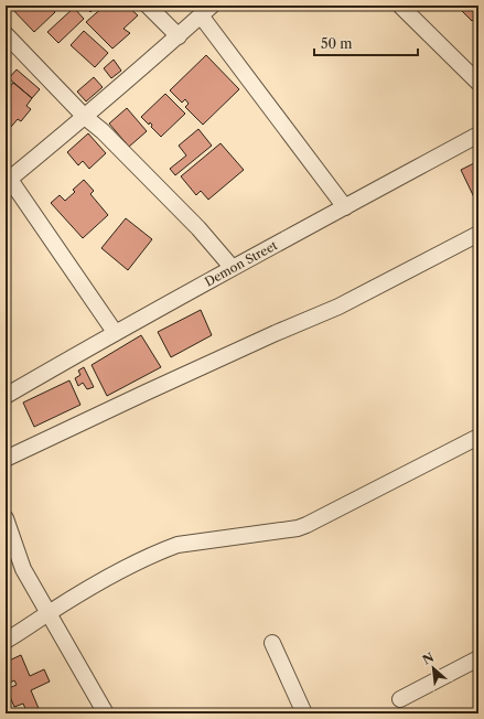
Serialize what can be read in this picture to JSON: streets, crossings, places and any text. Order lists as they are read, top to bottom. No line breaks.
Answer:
{"streets":{"street":["Demon Street"]},"scale_bar":"50 m","north":"top left"}
